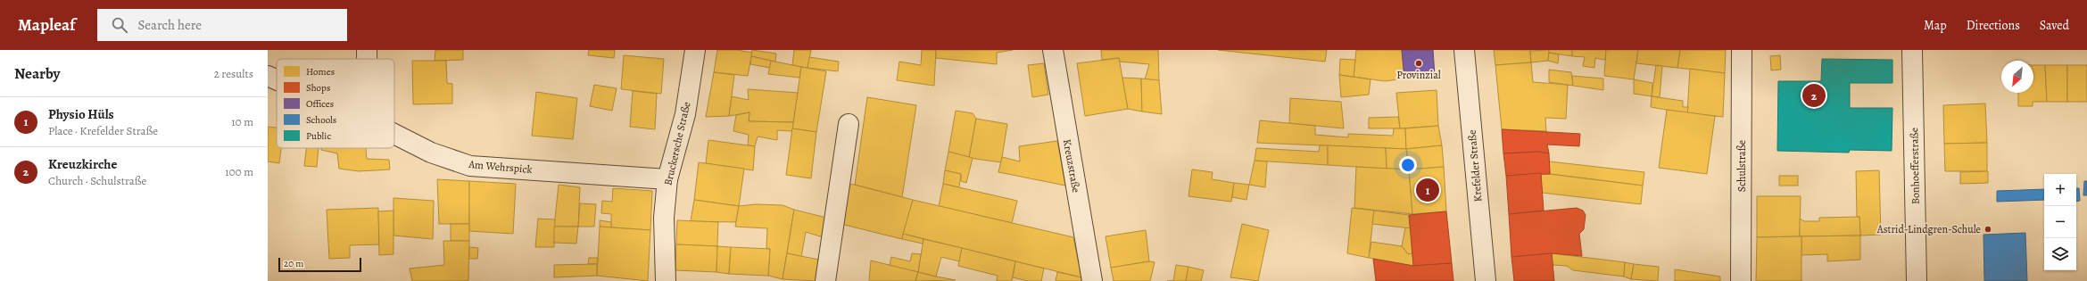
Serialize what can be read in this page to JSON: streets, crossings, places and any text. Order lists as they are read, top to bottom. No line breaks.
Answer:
{"streets":{"street":["Bruckersche Straße","Kreuzstraße","Krefelder Straße","Schulstraße","Bonhoefferstraße","Am Wehrspick"]},"crossings":[["Bruckersche Straße","Am Wehrspick"]],"places":["Provinzial","Astrid-Lindgren-Schule"],"legend":["Homes","Shops","Offices","Schools","Public"],"scale_bar":"20 m","north":"bottom left","page":{"header":"Mapleaf","search":"Search here","nav":["Map","Directions","Saved"],"heading":["Nearby","2 results"],"pins":["2","1"],"list":[{"mark":"1","name":"Physio Hüls","note":"Place · Krefelder Straße","value":"10 m"},{"mark":"2","name":"Kreuzkirche","note":"Church · Schulstraße","value":"100 m"}],"map_buttons":["+","−"],"scale":"20 m"}}
